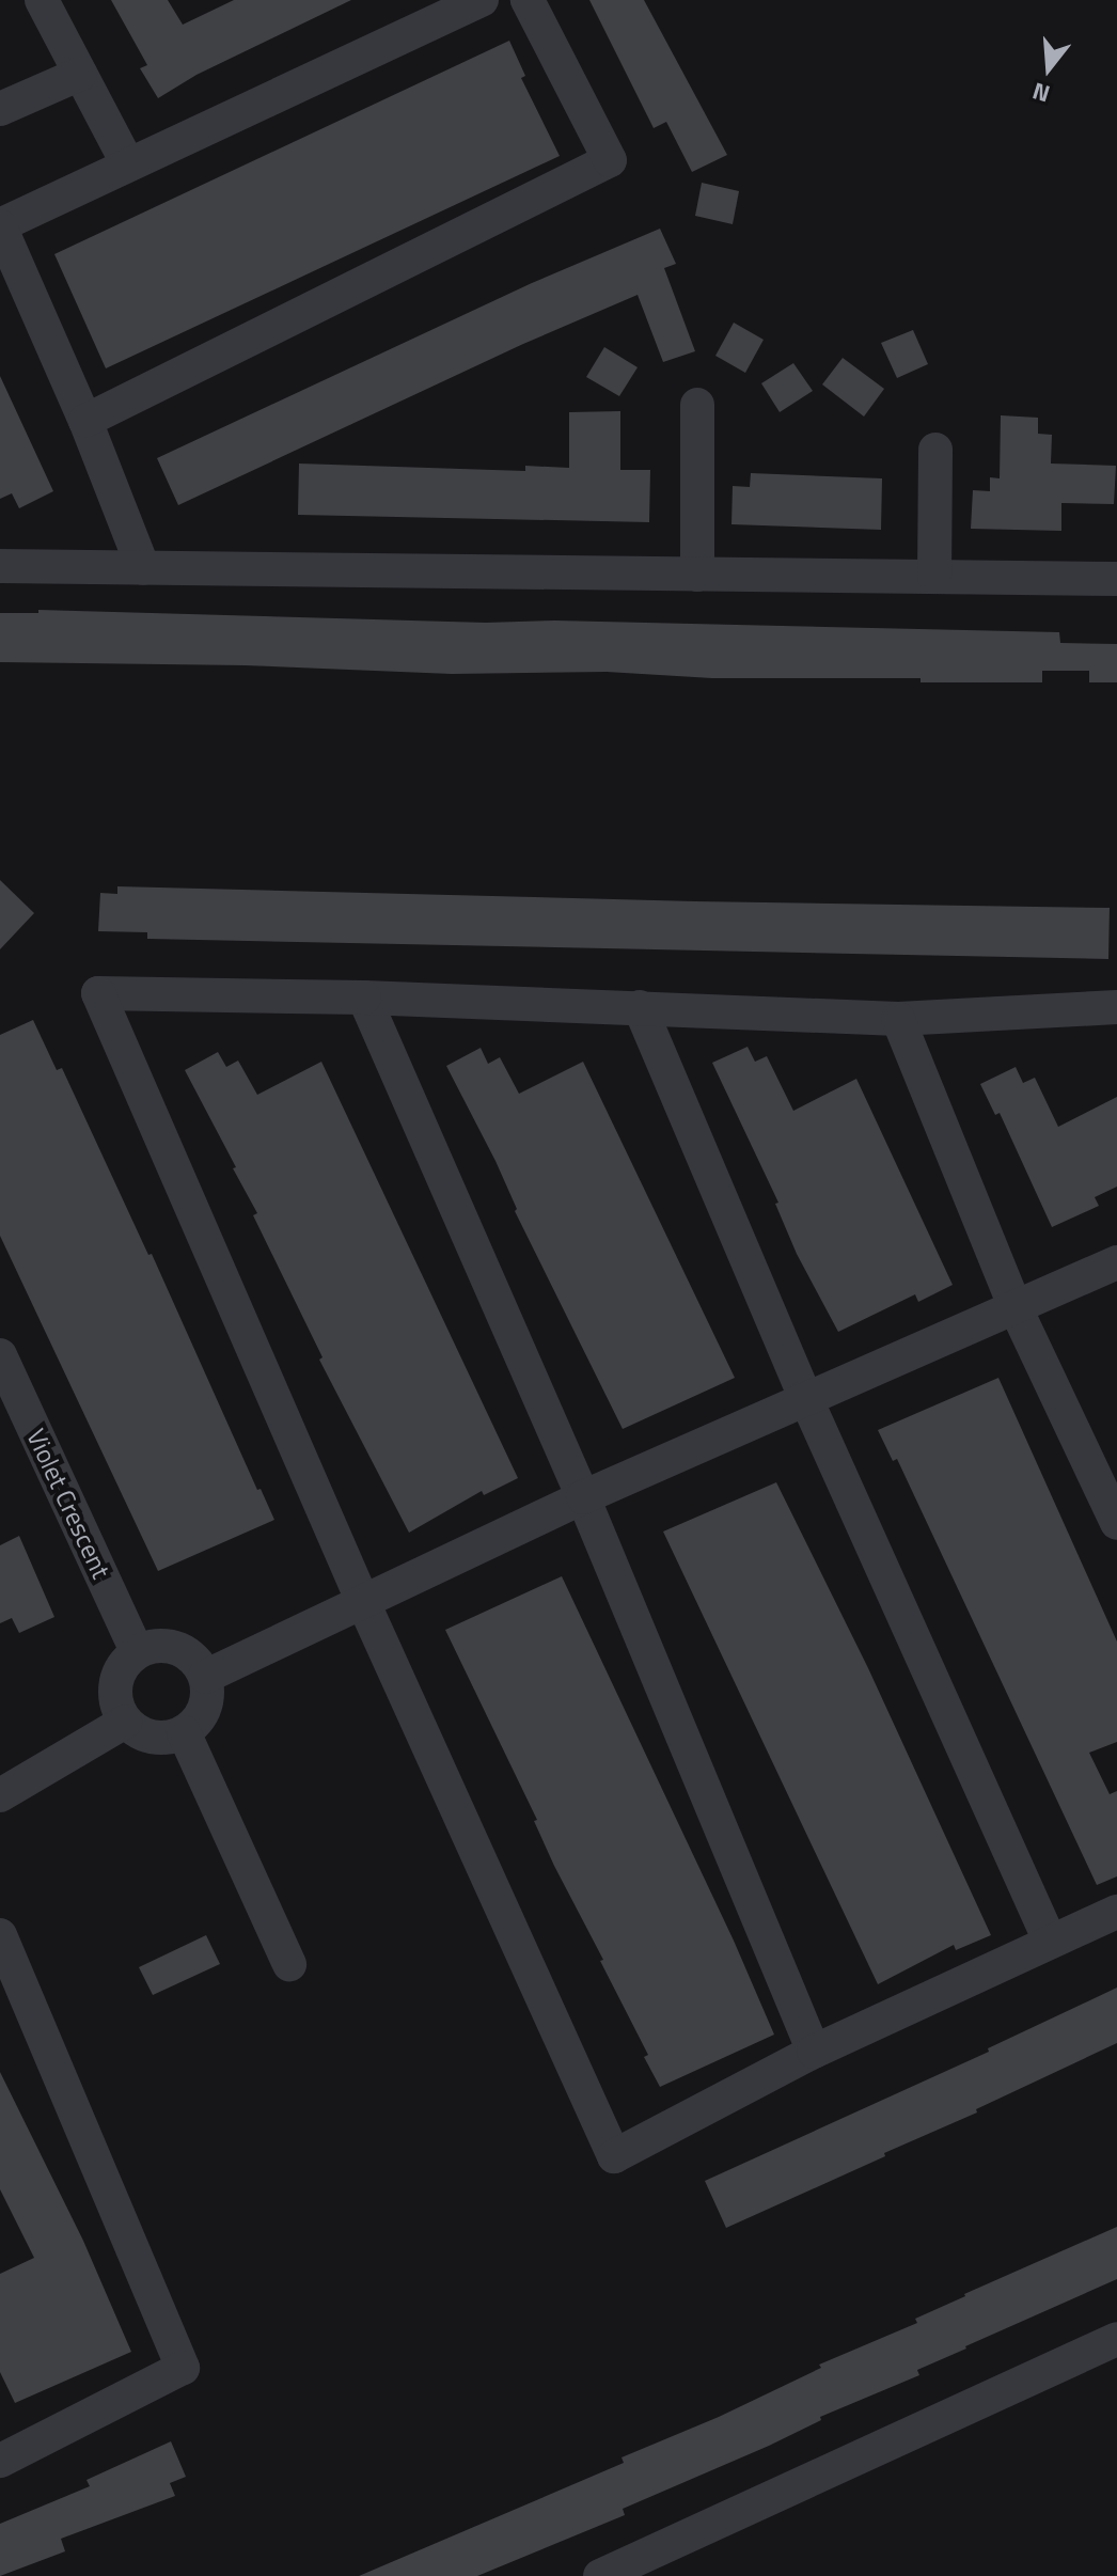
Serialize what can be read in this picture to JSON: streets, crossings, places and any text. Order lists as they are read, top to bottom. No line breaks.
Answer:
{"streets":{"street":["Violet Crescent"]},"north":"bottom"}
